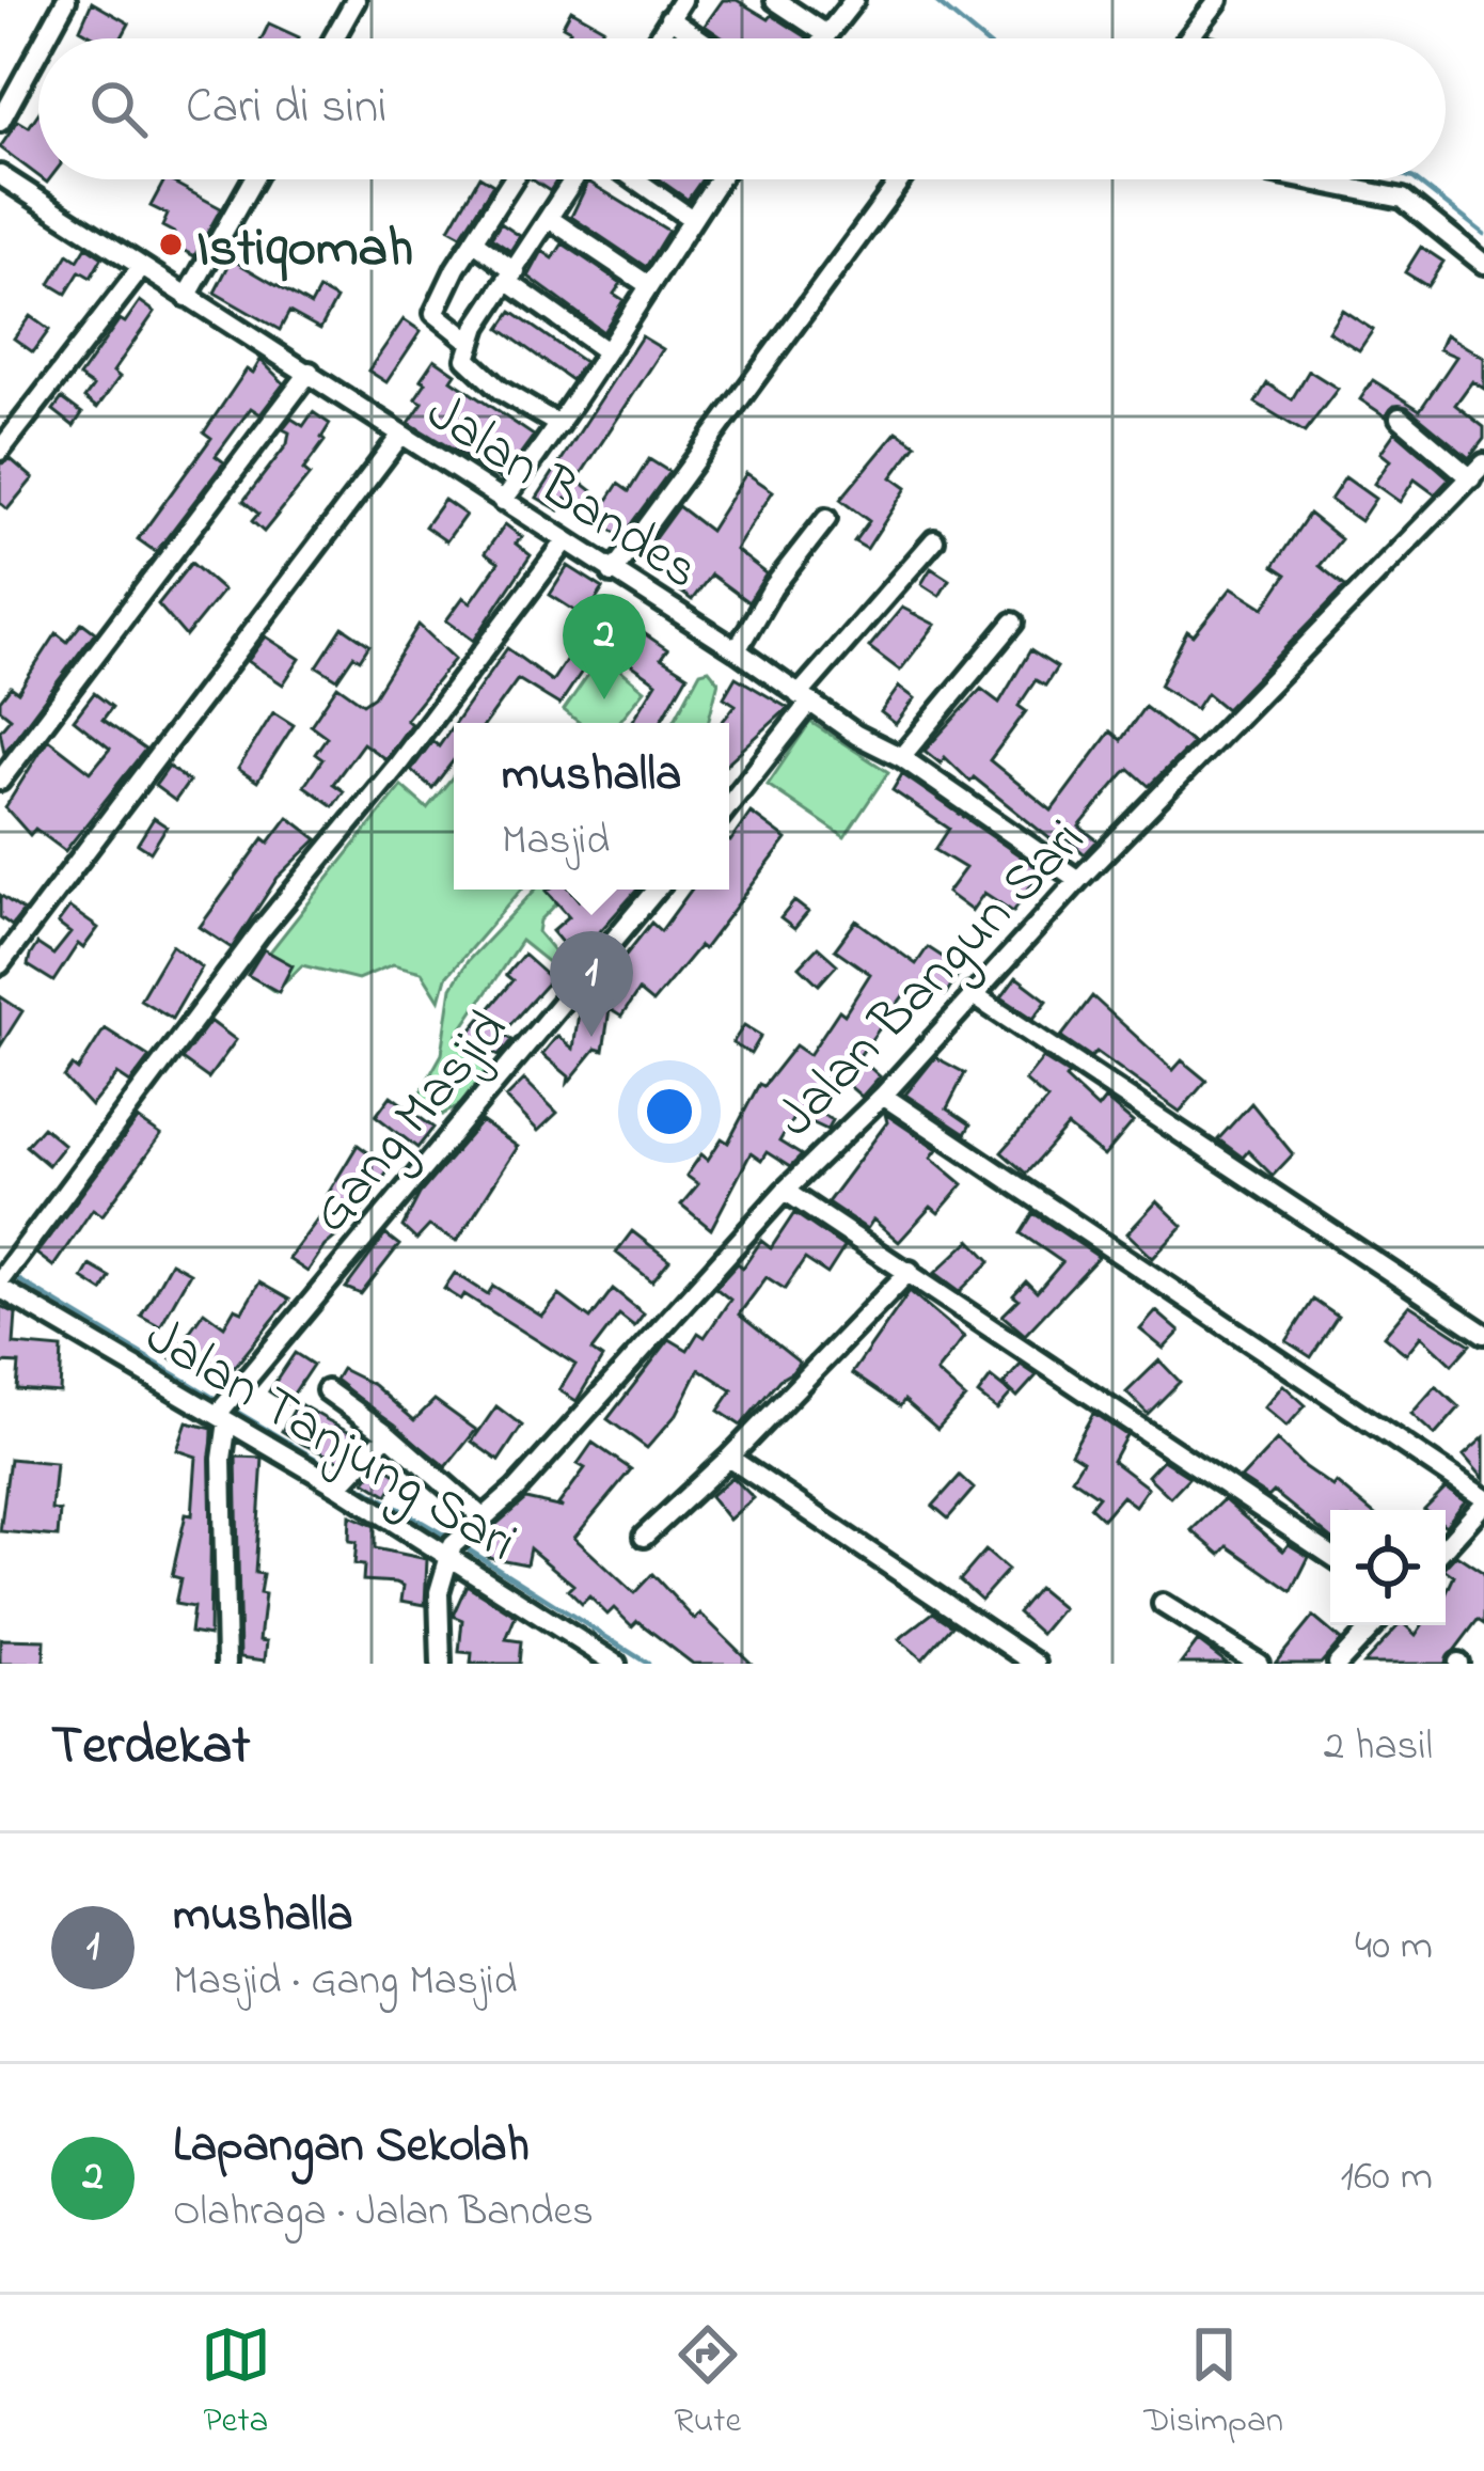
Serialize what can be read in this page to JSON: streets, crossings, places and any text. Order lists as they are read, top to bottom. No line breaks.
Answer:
{"streets":{"street":["Jalan Bandes","Jalan Bangun Sari","Gang Masjid","Jalan Tanjung Sari"]},"crossings":[["Jalan Bandes","Jalan Bangun Sari"],["Jalan Bangun Sari","Jalan Tanjung Sari"],["Gang Masjid","Jalan Tanjung Sari"]],"places":["Istiqomah"],"page":{"search":"Cari di sini","pins":["2","1"],"popup":["mushalla","Masjid"],"heading":["Terdekat","2 hasil"],"list":[{"mark":"1","name":"mushalla","note":"Masjid · Gang Masjid","value":"40 m"},{"mark":"2","name":"Lapangan Sekolah","note":"Olahraga · Jalan Bandes","value":"160 m"}],"nav":["Peta","Rute","Disimpan"]}}
